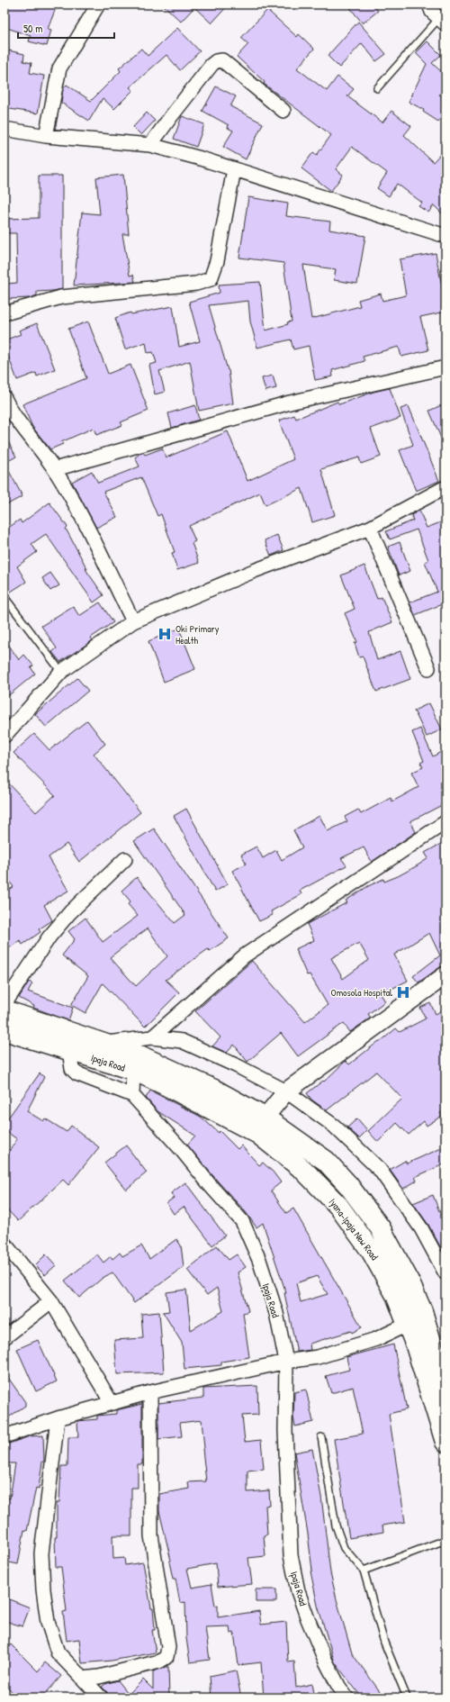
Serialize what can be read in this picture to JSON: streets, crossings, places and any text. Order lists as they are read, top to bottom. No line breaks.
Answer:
{"streets":{"main road":["Ipaja Road","Iyana-Ipaja New Road"]},"crossings":[["Ipaja Road","Iyana-Ipaja New Road"]],"places":{"hospital":["Oki Primary Health","Omosola Hospital"]},"scale_bar":"50 m"}
